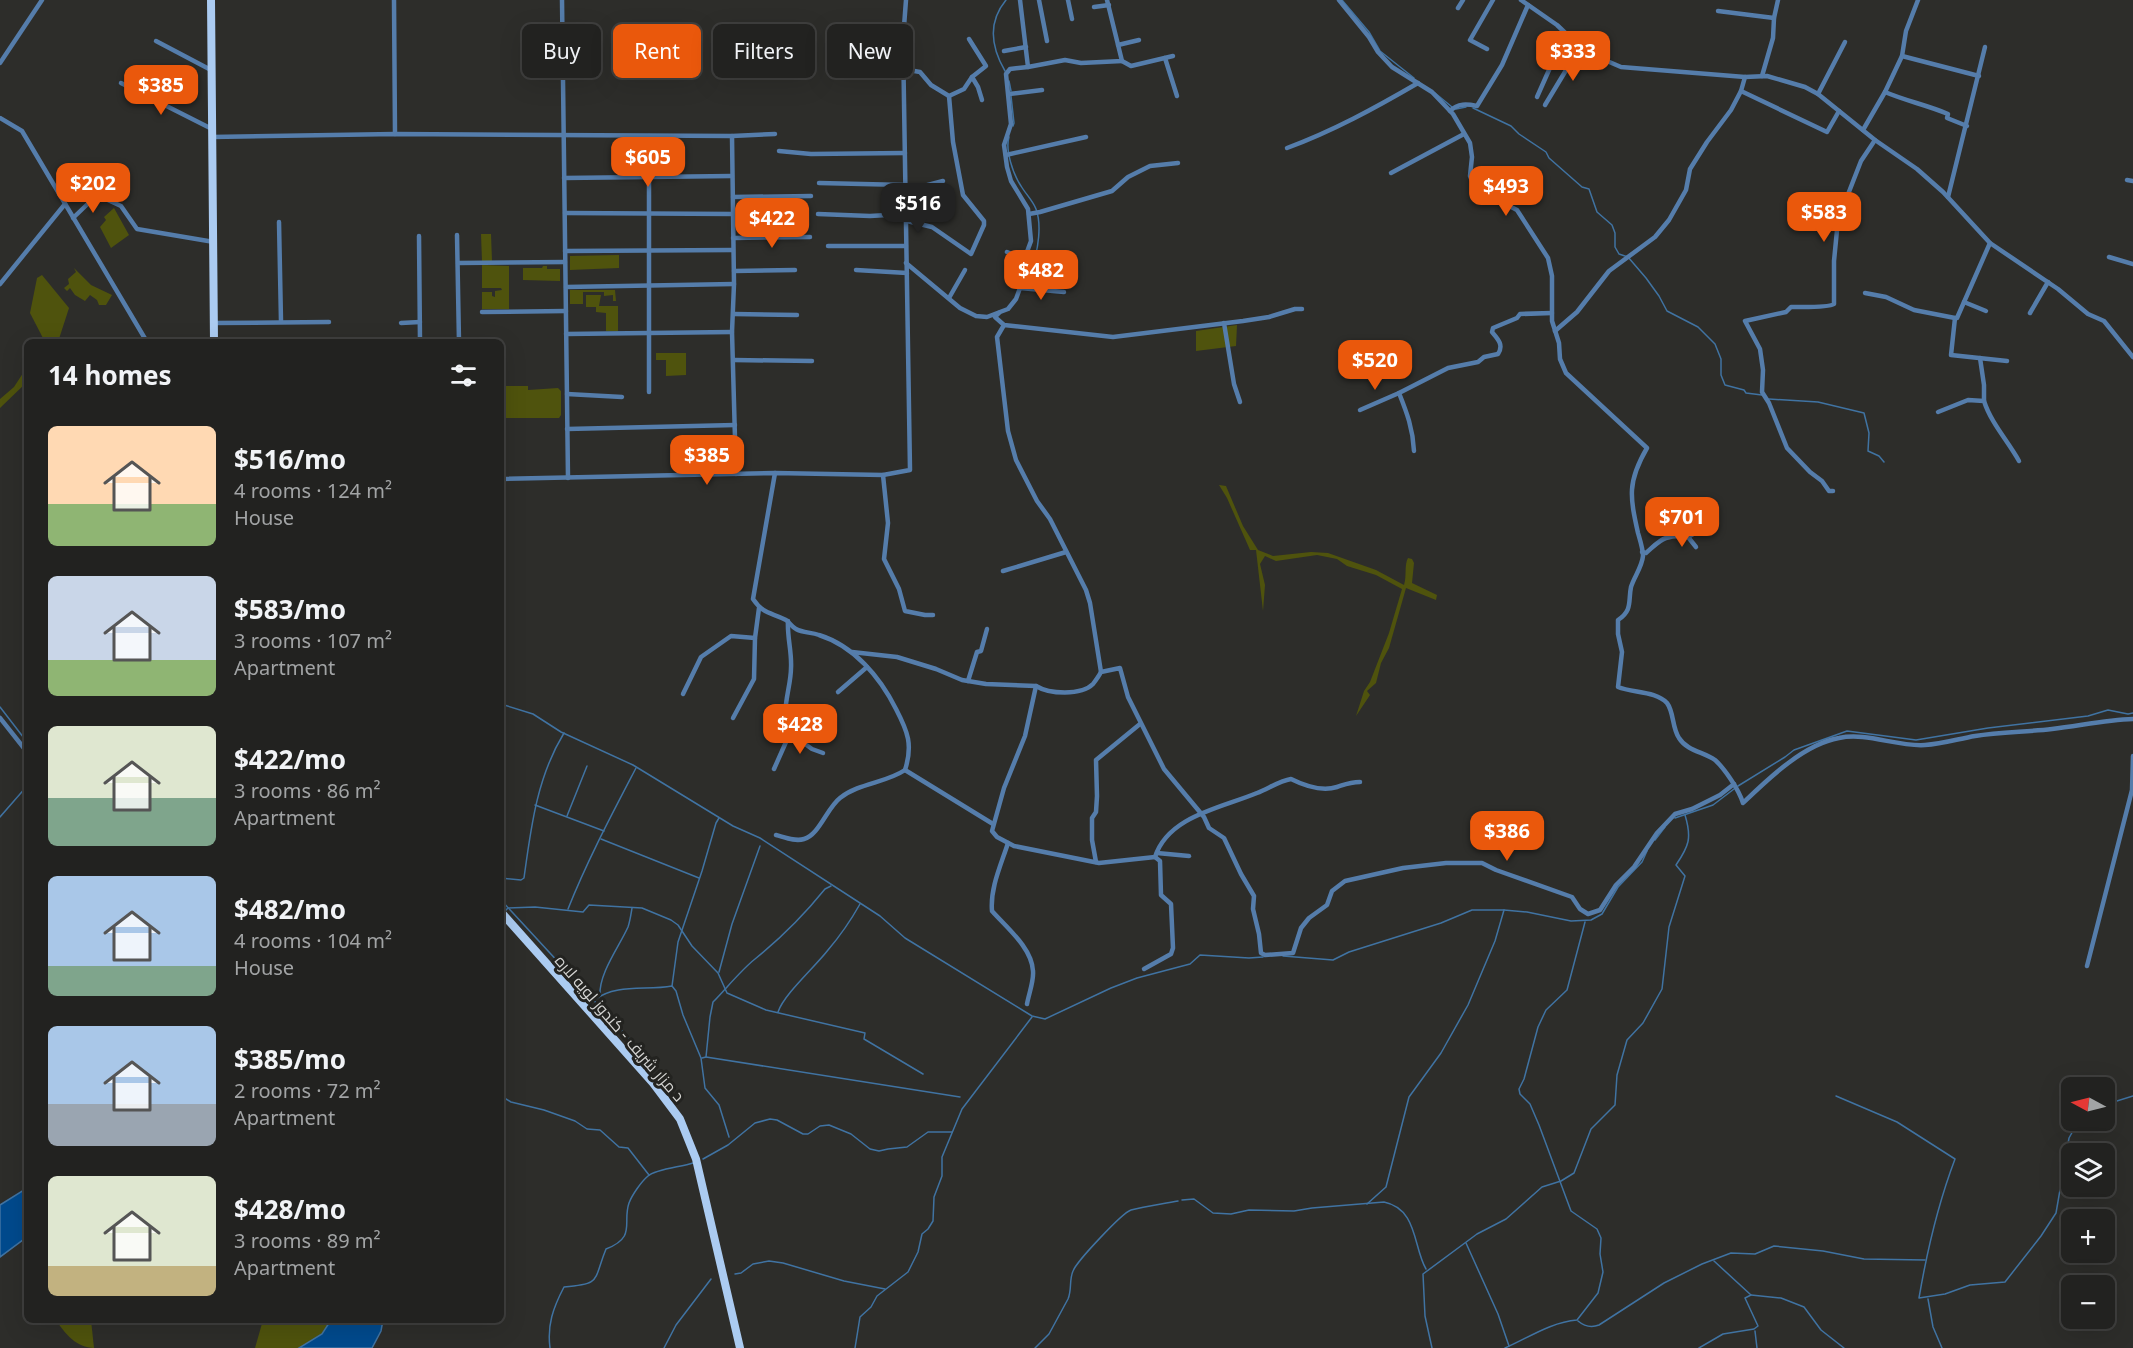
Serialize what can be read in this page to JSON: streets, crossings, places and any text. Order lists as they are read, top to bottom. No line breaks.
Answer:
{"streets":{"main road":["د مزار شریف - کندوز لویه لاره"]},"north":"left","page":{"chip":["Buy","Rent","Filters","New"],"price":["$333","$385","$605","$202","$493","$516","$583","$422","$482","$520","$385","$701","$428","$386"],"heading":"14 homes","list":[{"name":"$516/mo","note":"4 rooms · 124 m² · House"},{"name":"$583/mo","note":"3 rooms · 107 m² · Apartment"},{"name":"$422/mo","note":"3 rooms · 86 m² · Apartment"},{"name":"$482/mo","note":"4 rooms · 104 m² · House"},{"name":"$385/mo","note":"2 rooms · 72 m² · Apartment"},{"name":"$428/mo","note":"3 rooms · 89 m² · Apartment"}],"map_buttons":["+","−"]}}
